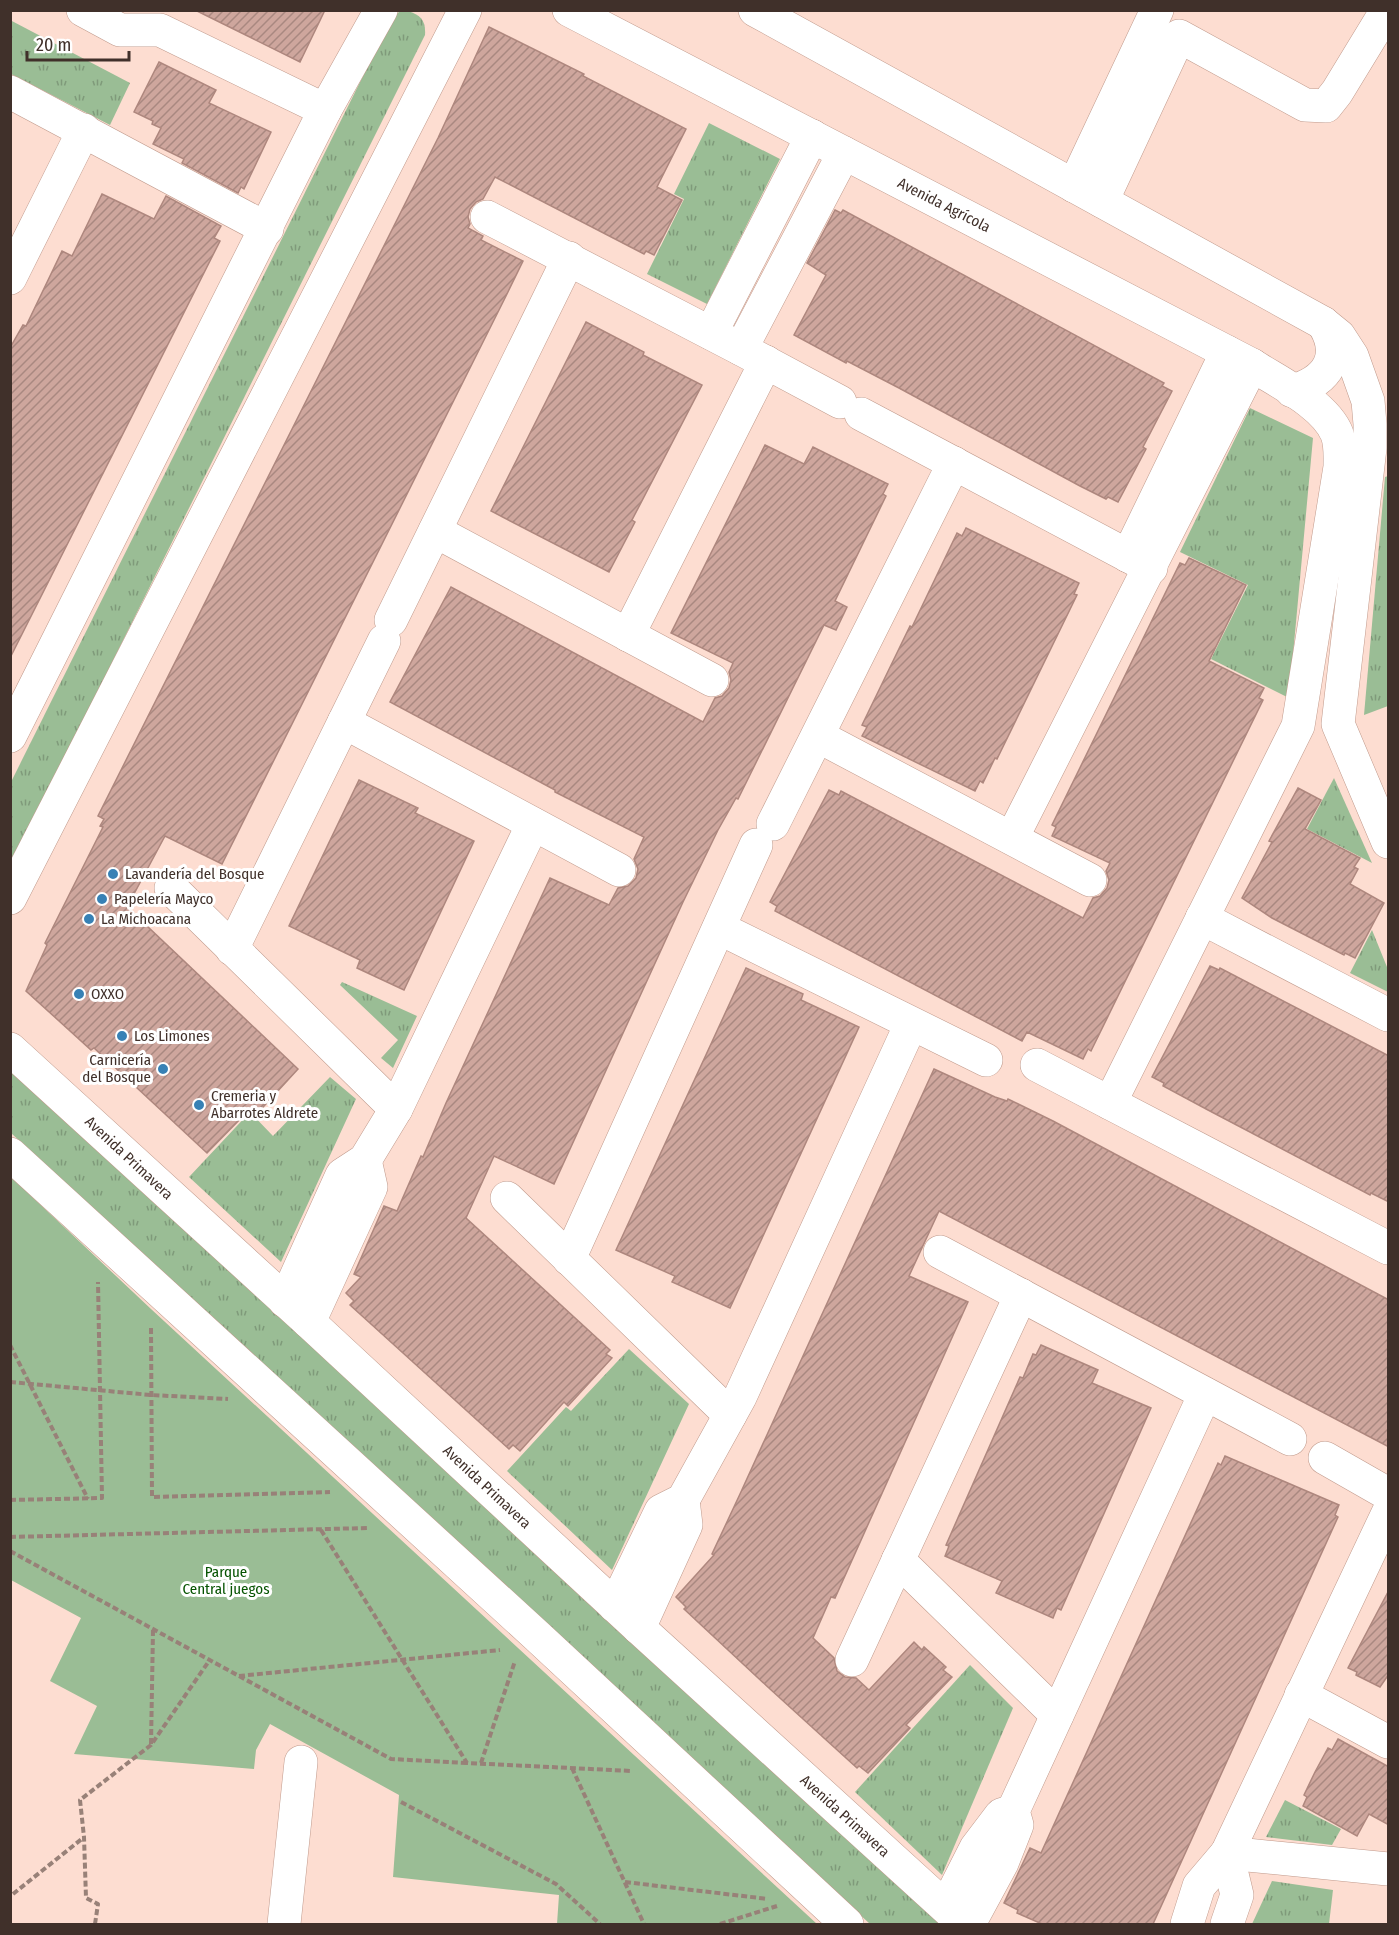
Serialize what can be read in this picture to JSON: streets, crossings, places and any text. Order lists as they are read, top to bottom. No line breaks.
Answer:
{"streets":{"street":["Avenida Agrícola","Avenida Primavera"]},"parks":["Parque Central juegos"],"places":["Lavandería del Bosque","Papelería Mayco","La Michoacana","OXXO","Los Limones","Carnicería del Bosque","Cremeria y Abarrotes Aldrete"],"scale_bar":"20 m"}
